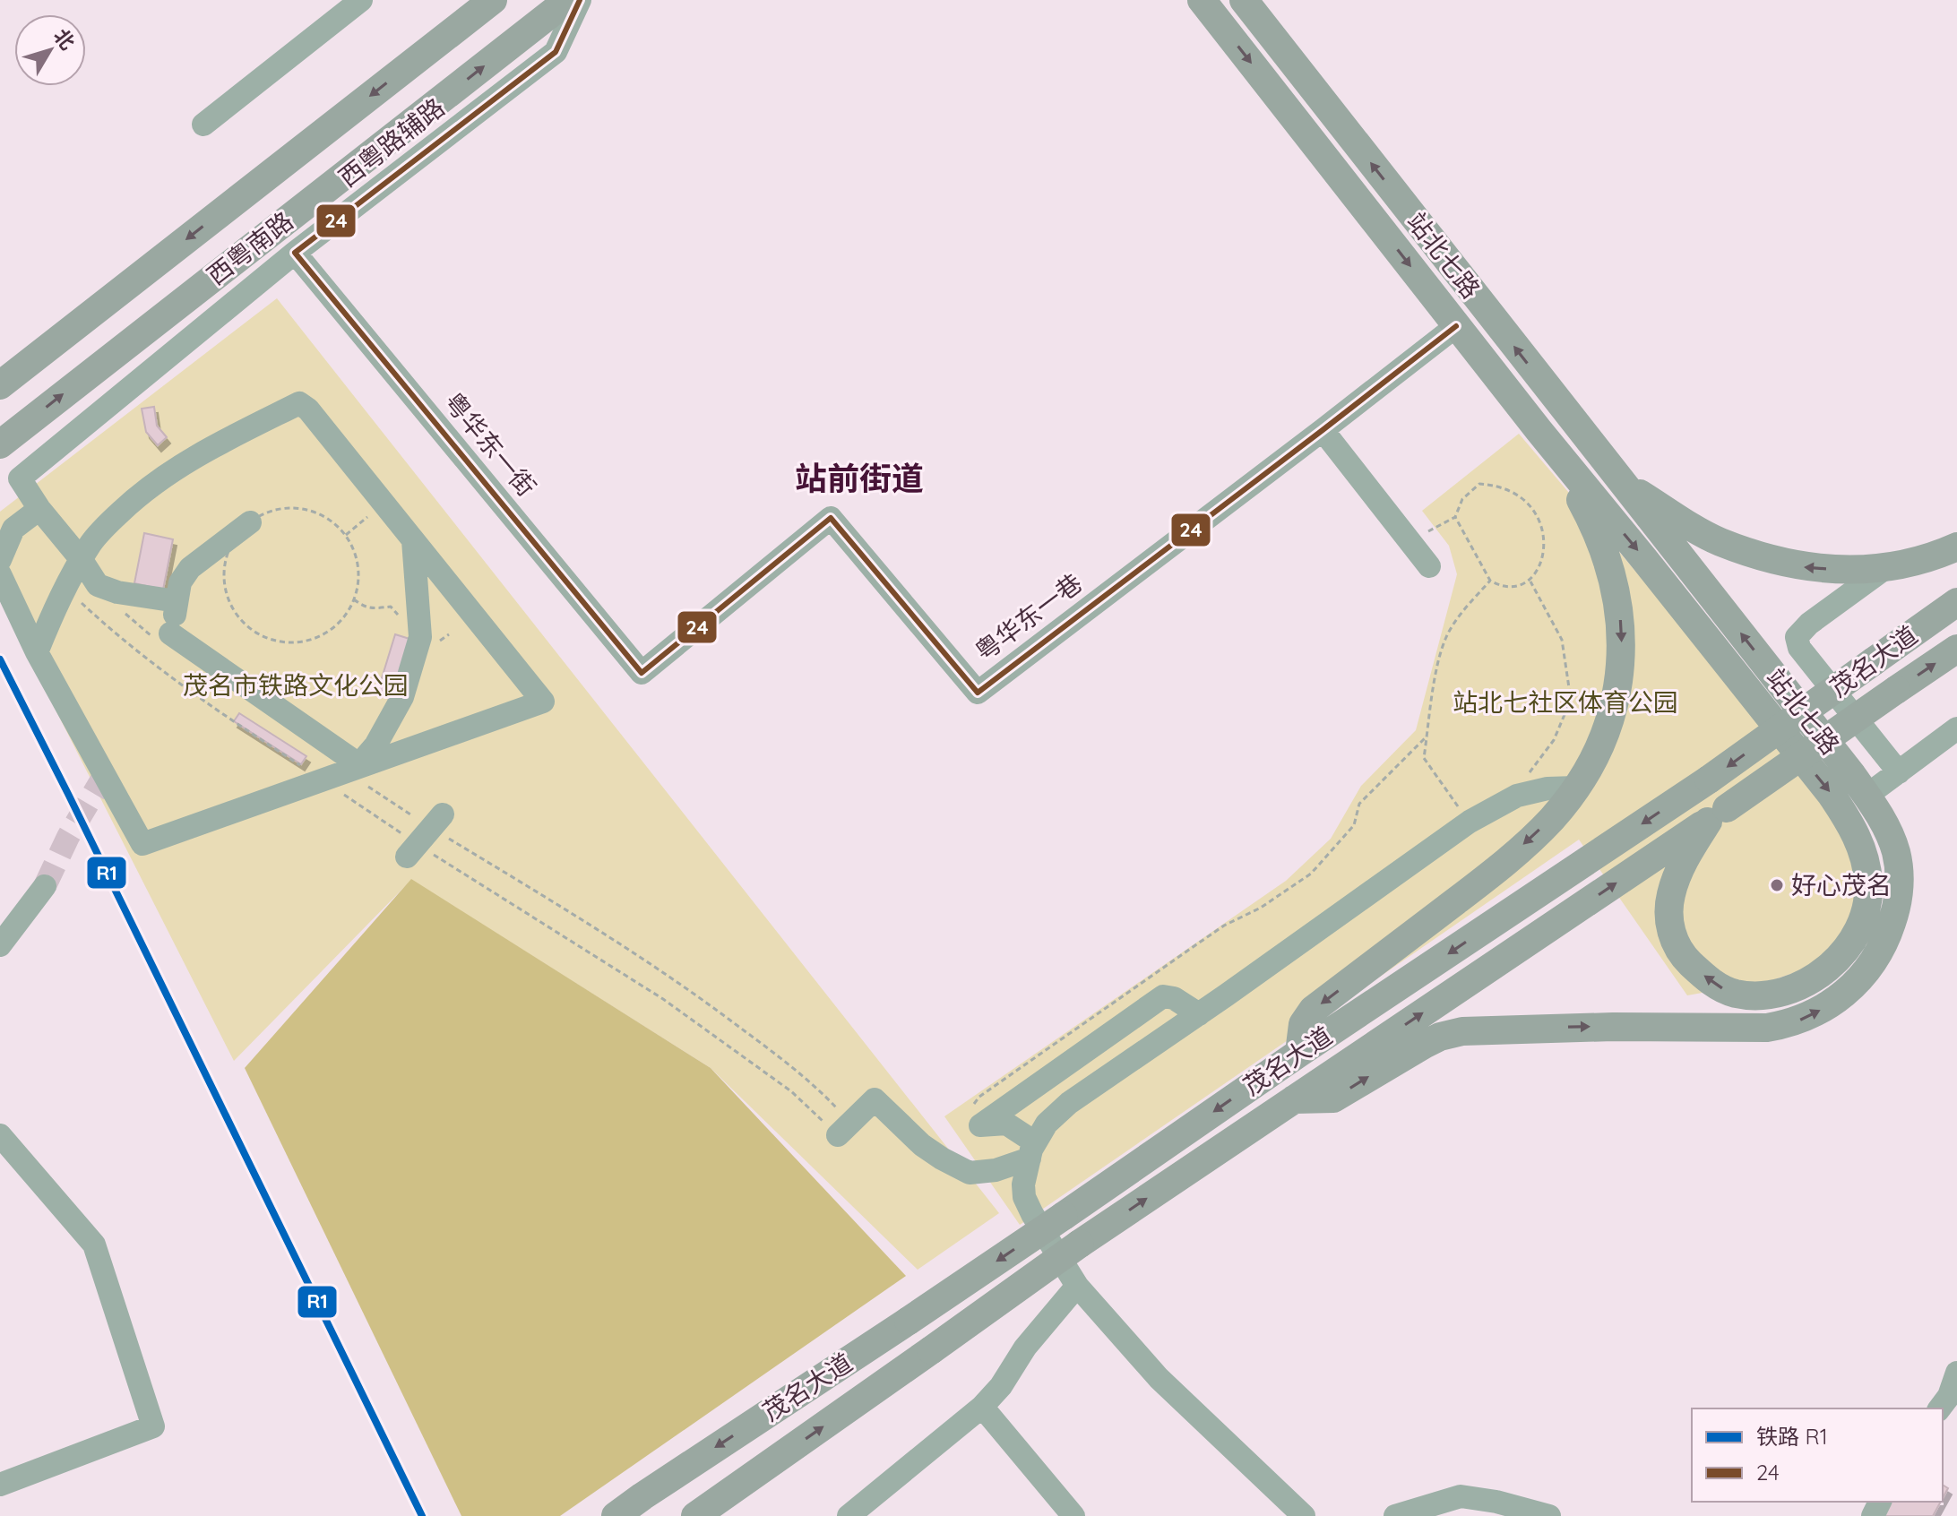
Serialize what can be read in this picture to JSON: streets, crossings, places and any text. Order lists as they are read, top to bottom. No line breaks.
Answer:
{"streets":{"main road":["西粤南路","站北七路","茂名大道"],"street":["西粤路辅路","粤华东一街","粤华东一巷"]},"crossings":[["西粤路辅路","粤华东一街"],["站北七路","粤华东一巷"],["站北七路","茂名大道"],["粤华东一街","粤华东一巷"]],"districts":["站前街道"],"parks":["茂名市铁路文化公园","站北七社区体育公园"],"places":["好心茂名"],"lines":["transit line 24","rail line R1"],"legend":["铁路 R1","24"],"north":"top right"}
